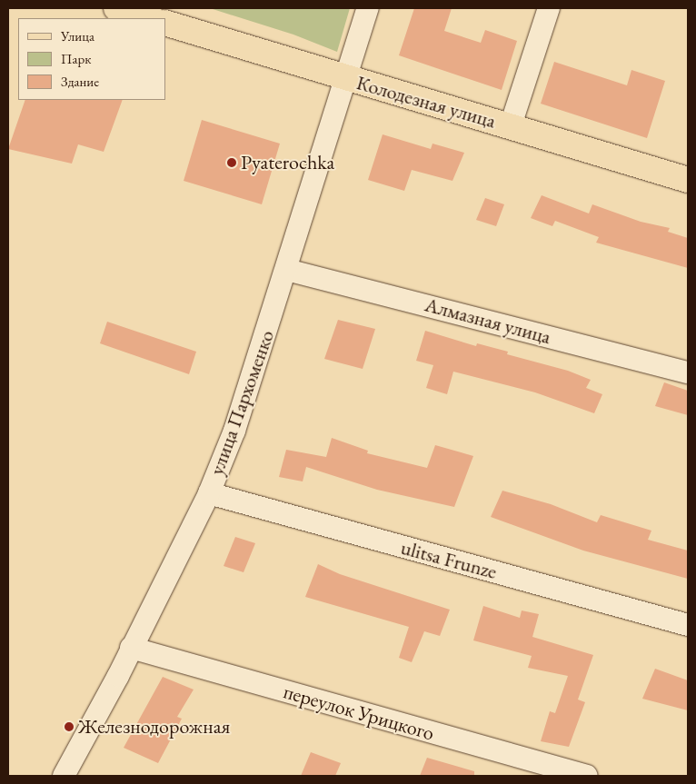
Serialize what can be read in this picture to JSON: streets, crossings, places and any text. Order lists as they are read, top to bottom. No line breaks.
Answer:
{"streets":{"main road":["Колодезная улица"],"street":["Алмазная улица","улица Пархоменко","ulitsa Frunze","переулок Урицкого"]},"crossings":[["Колодезная улица","улица Пархоменко"],["Алмазная улица","улица Пархоменко"],["улица Пархоменко","ulitsa Frunze"],["улица Пархоменко","переулок Урицкого"]],"places":["Pyaterochka","Железнодорожная"],"legend":["Улица","Парк","Здание"]}
